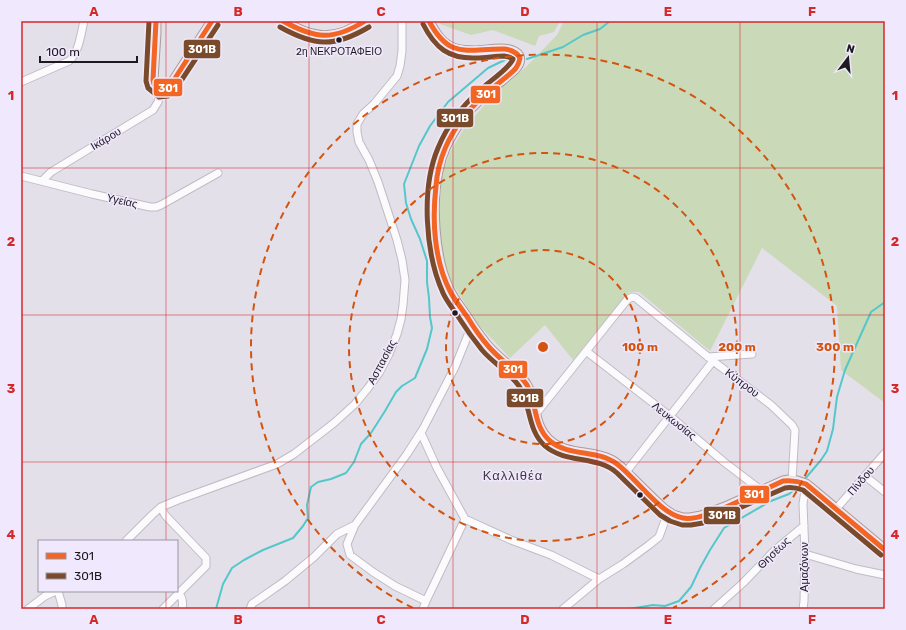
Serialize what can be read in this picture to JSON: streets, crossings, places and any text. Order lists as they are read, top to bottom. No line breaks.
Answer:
{"streets":{"street":["Ικάρου","Υγείας","Ασπασίας","Κύπρου","Λευκωσίας","Πίνδου","Θησέως","Αμαζόνων"]},"crossings":[["Ικάρου","Υγείας"],["Κύπρου","Λευκωσίας"],["Θησέως","Αμαζόνων"]],"districts":["Καλλιθέα"],"places":["2η ΝΕΚΡΟΤΑΦΕΙΟ"],"lines":["transit line 301","transit line 301B"],"legend":["301","301B"],"scale_bar":"100 m","north":"top","grid":{"columns":["A","B","C","D","E","F"],"rows":["1","2","3","4"]},"rings":["100 m","200 m","300 m"]}
